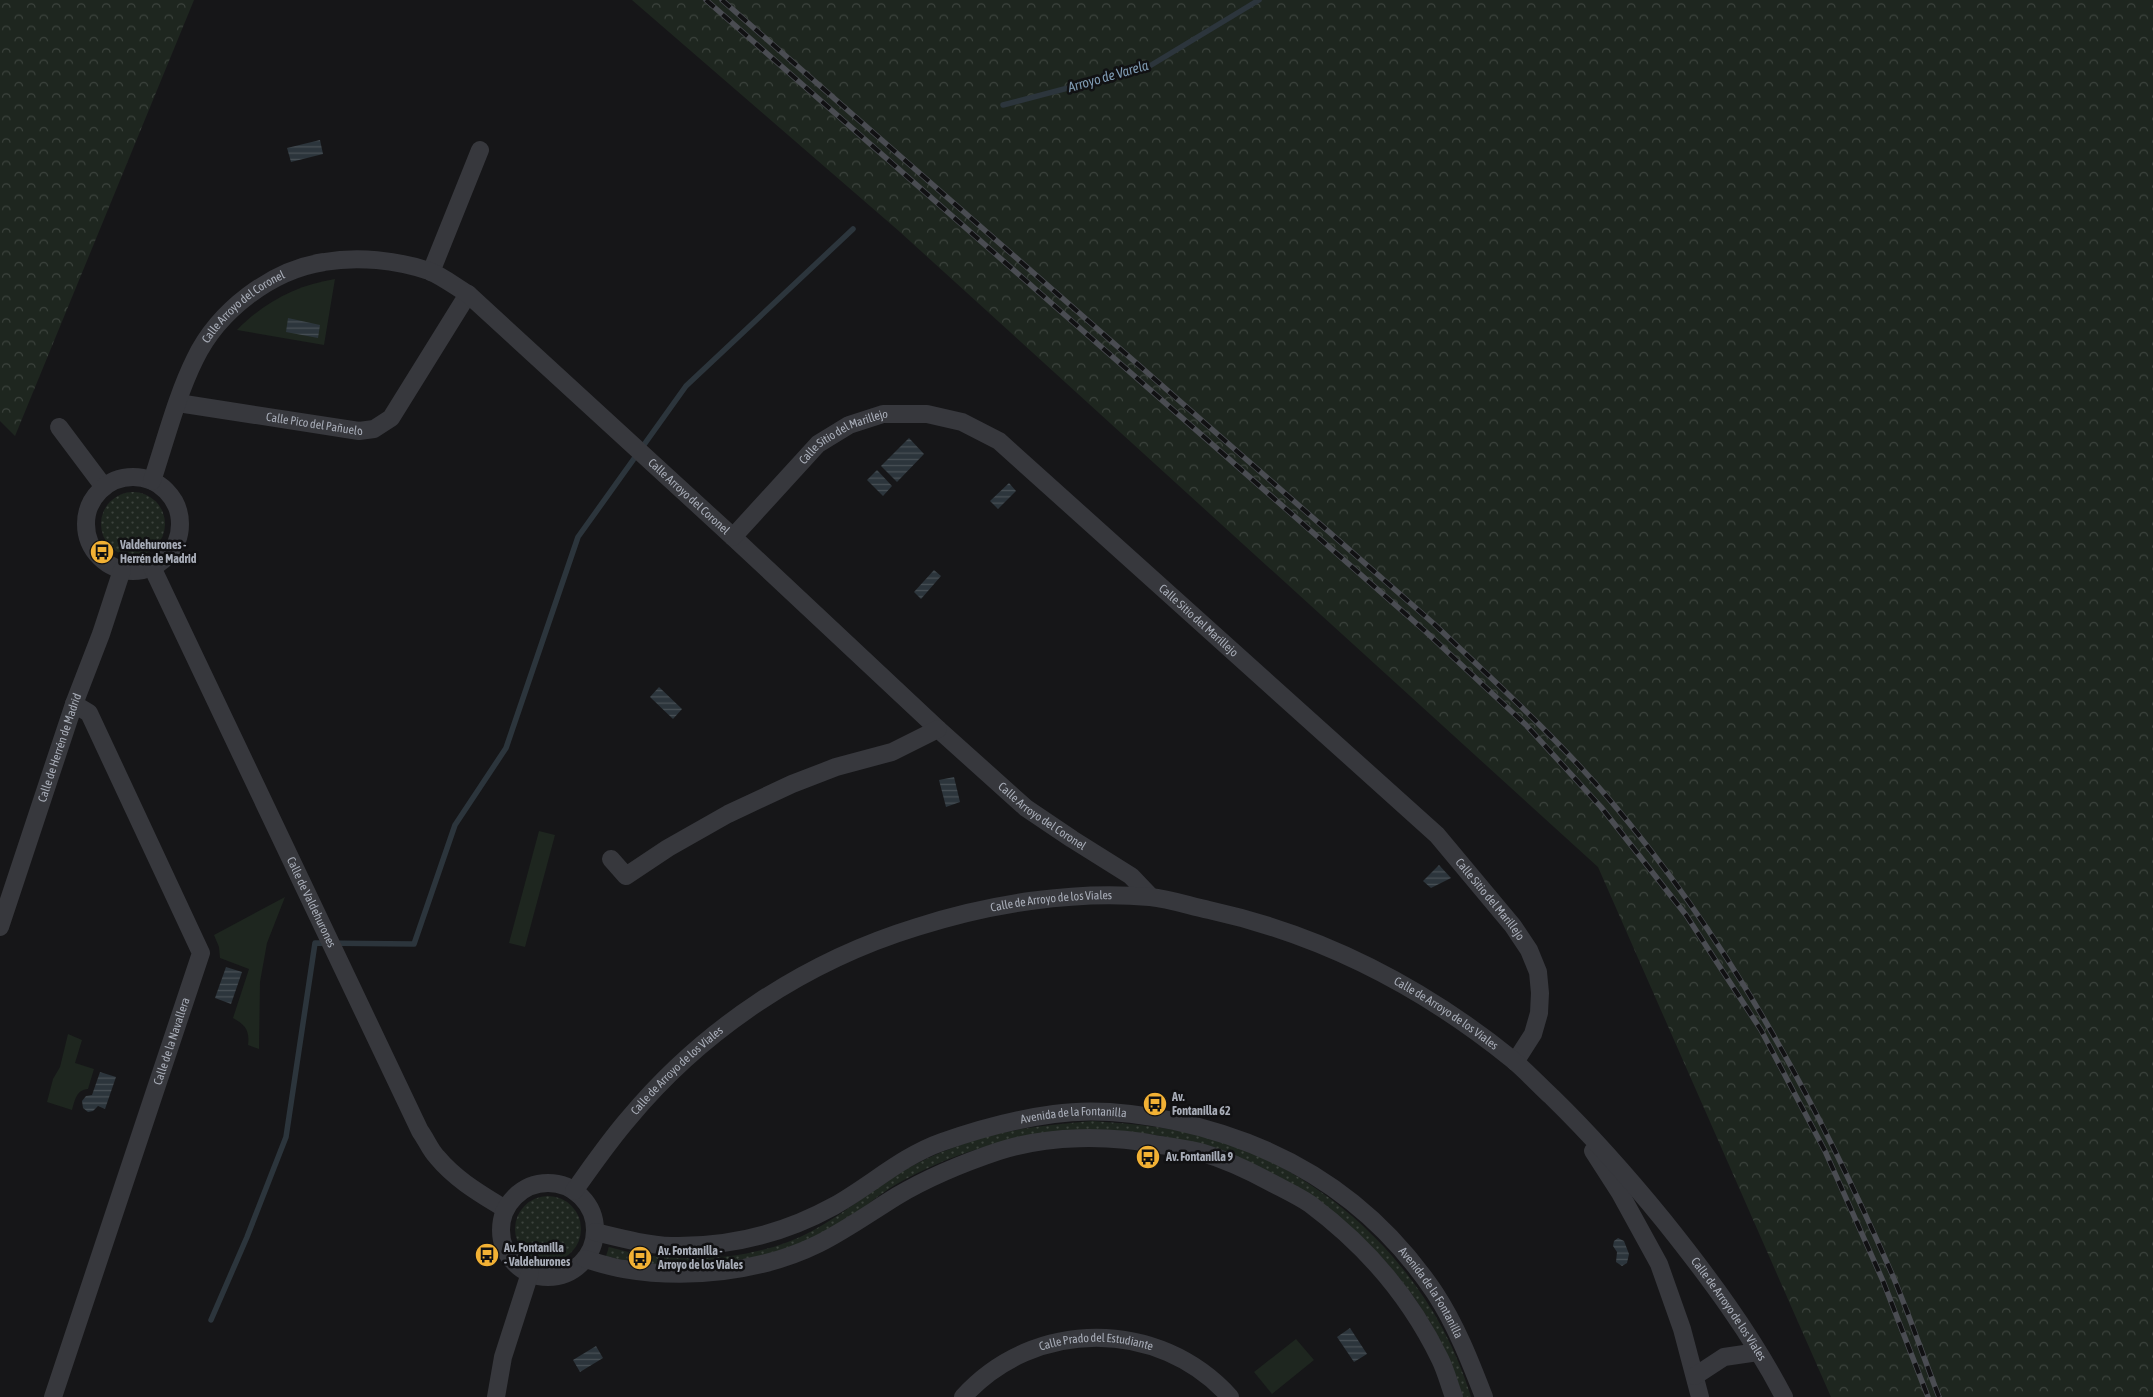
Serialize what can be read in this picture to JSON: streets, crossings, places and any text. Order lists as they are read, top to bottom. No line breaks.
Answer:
{"streets":{"street":["Calle Arroyo del Coronel","Calle Pico del Pañuelo","Calle Sitio del Marillejo","Calle de Herrén de Madrid","Calle de Valdehurones","Calle de Arroyo de los Viales","Calle de la Navallera","Avenida de la Fontanilla","Calle Prado del Estudiante"]},"crossings":[["Calle Arroyo del Coronel","Calle Pico del Pañuelo"],["Calle Arroyo del Coronel","Calle Sitio del Marillejo"],["Calle Arroyo del Coronel","Calle de Herrén de Madrid"],["Calle Arroyo del Coronel","Calle de Valdehurones"],["Calle Arroyo del Coronel","Calle de Arroyo de los Viales"],["Calle Sitio del Marillejo","Calle de Arroyo de los Viales"],["Calle de Herrén de Madrid","Calle de Valdehurones"],["Calle de Herrén de Madrid","Calle de la Navallera"],["Calle de Valdehurones","Calle de Arroyo de los Viales"],["Calle de Valdehurones","Avenida de la Fontanilla"],["Calle de Arroyo de los Viales","Avenida de la Fontanilla"]],"water":["Arroyo de Varela"],"places":{"bus stop":["Valdehurones - Herrén de Madrid","Av. Fontanilla 62","Av. Fontanilla 9","Av. Fontanilla - Valdehurones","Av. Fontanilla - Arroyo de los Viales"]}}
